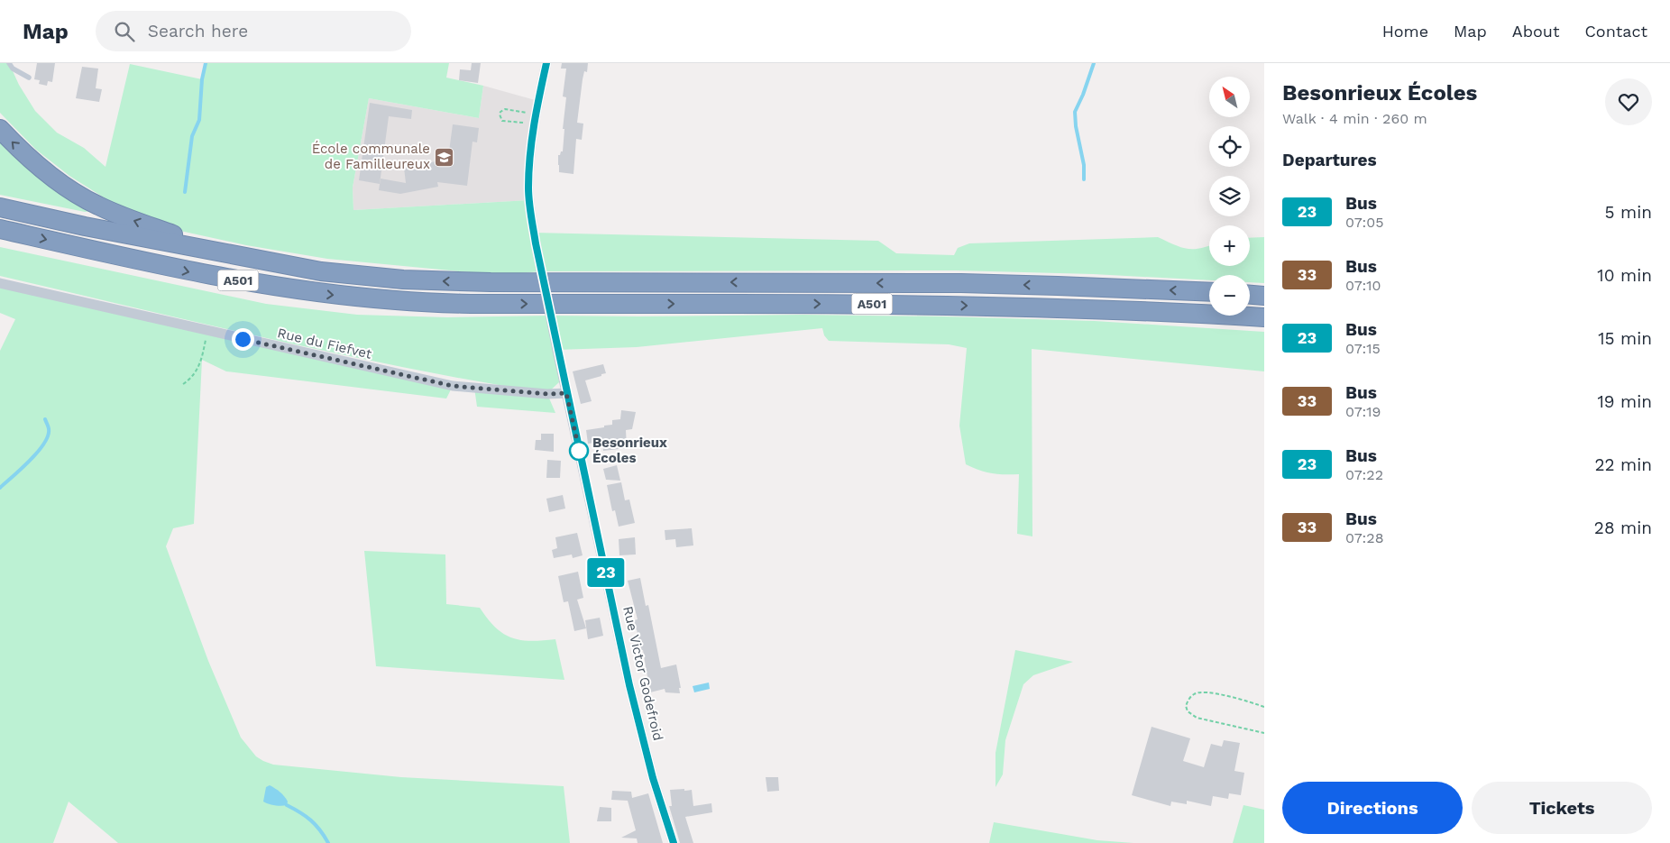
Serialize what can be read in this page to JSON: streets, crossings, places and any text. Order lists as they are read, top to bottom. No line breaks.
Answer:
{"streets":{"highway":["A501"],"street":["Rue du Fiefvet","Rue Victor Godefroid"]},"crossings":[["Rue du Fiefvet","Rue Victor Godefroid"]],"places":{"school or university":["École communale de Familleureux"],"other":["Besonrieux Écoles"]},"lines":["bus line 23"],"north":"top left","page":{"header":"Map","search":"Search here","nav":["Home","Map","About","Contact"],"on_map":"23","heading":[["Besonrieux Écoles","Walk · 4 min · 260 m"],"Departures"],"map_buttons":["+","−"],"list":[{"mark":"23","name":"Bus","note":"07:05","value":"5 min"},{"mark":"33","name":"Bus","note":"07:10","value":"10 min"},{"mark":"23","name":"Bus","note":"07:15","value":"15 min"},{"mark":"33","name":"Bus","note":"07:19","value":"19 min"},{"mark":"23","name":"Bus","note":"07:22","value":"22 min"},{"mark":"33","name":"Bus","note":"07:28","value":"28 min"}],"buttons":["Directions","Tickets"]}}
